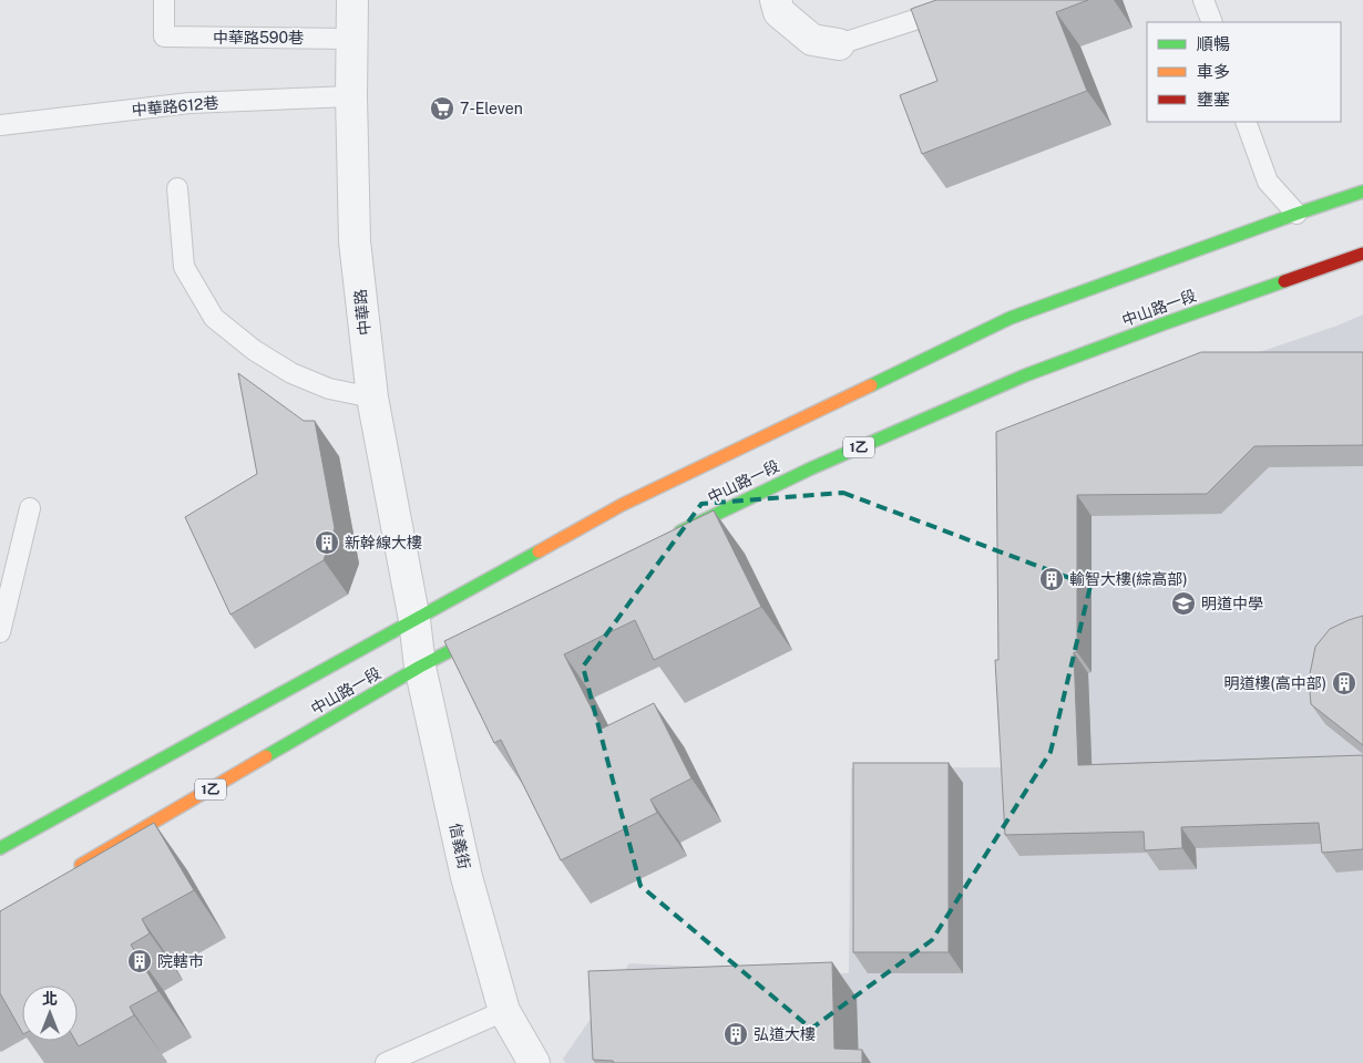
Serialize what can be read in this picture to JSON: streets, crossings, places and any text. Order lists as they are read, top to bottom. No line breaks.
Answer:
{"streets":{"main road":["中山路一段","1乙"],"street":["中華路","信義街"],"lane":["中華路590巷","中華路612巷"]},"crossings":[["中華路590巷","中華路"],["中華路612巷","中華路"],["中山路一段","中華路"],["中山路一段","信義街"],["中華路","信義街"]],"places":{"supermarket":["7-Eleven"],"building":["新幹線大樓","輸智大樓(綜高部)","明道樓(高中部)","院轄市","弘道大樓"],"school or university":["明道中學"]},"legend":["順暢","車多","壅塞"],"north":"top"}
